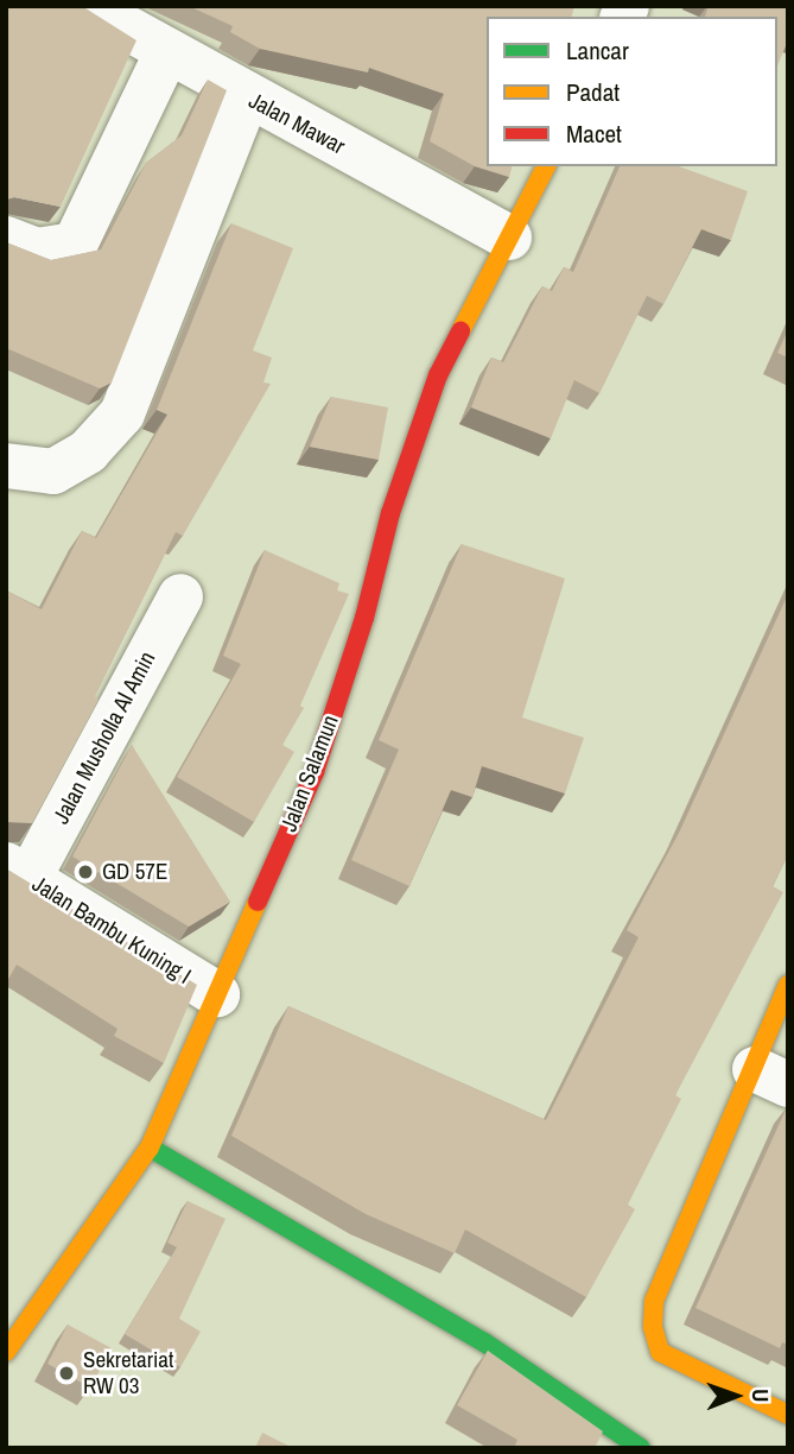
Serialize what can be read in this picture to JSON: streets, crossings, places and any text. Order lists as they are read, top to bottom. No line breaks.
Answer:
{"streets":{"street":["Jalan Mawar","Jalan Musholla Al Amin","Jalan Salamun","Jalan Bambu Kuning I"]},"crossings":[["Jalan Mawar","Jalan Salamun"],["Jalan Musholla Al Amin","Jalan Bambu Kuning I"],["Jalan Salamun","Jalan Bambu Kuning I"]],"places":["GD 57E","Sekretariat RW 03"],"legend":["Lancar","Padat","Macet"],"north":"right"}
